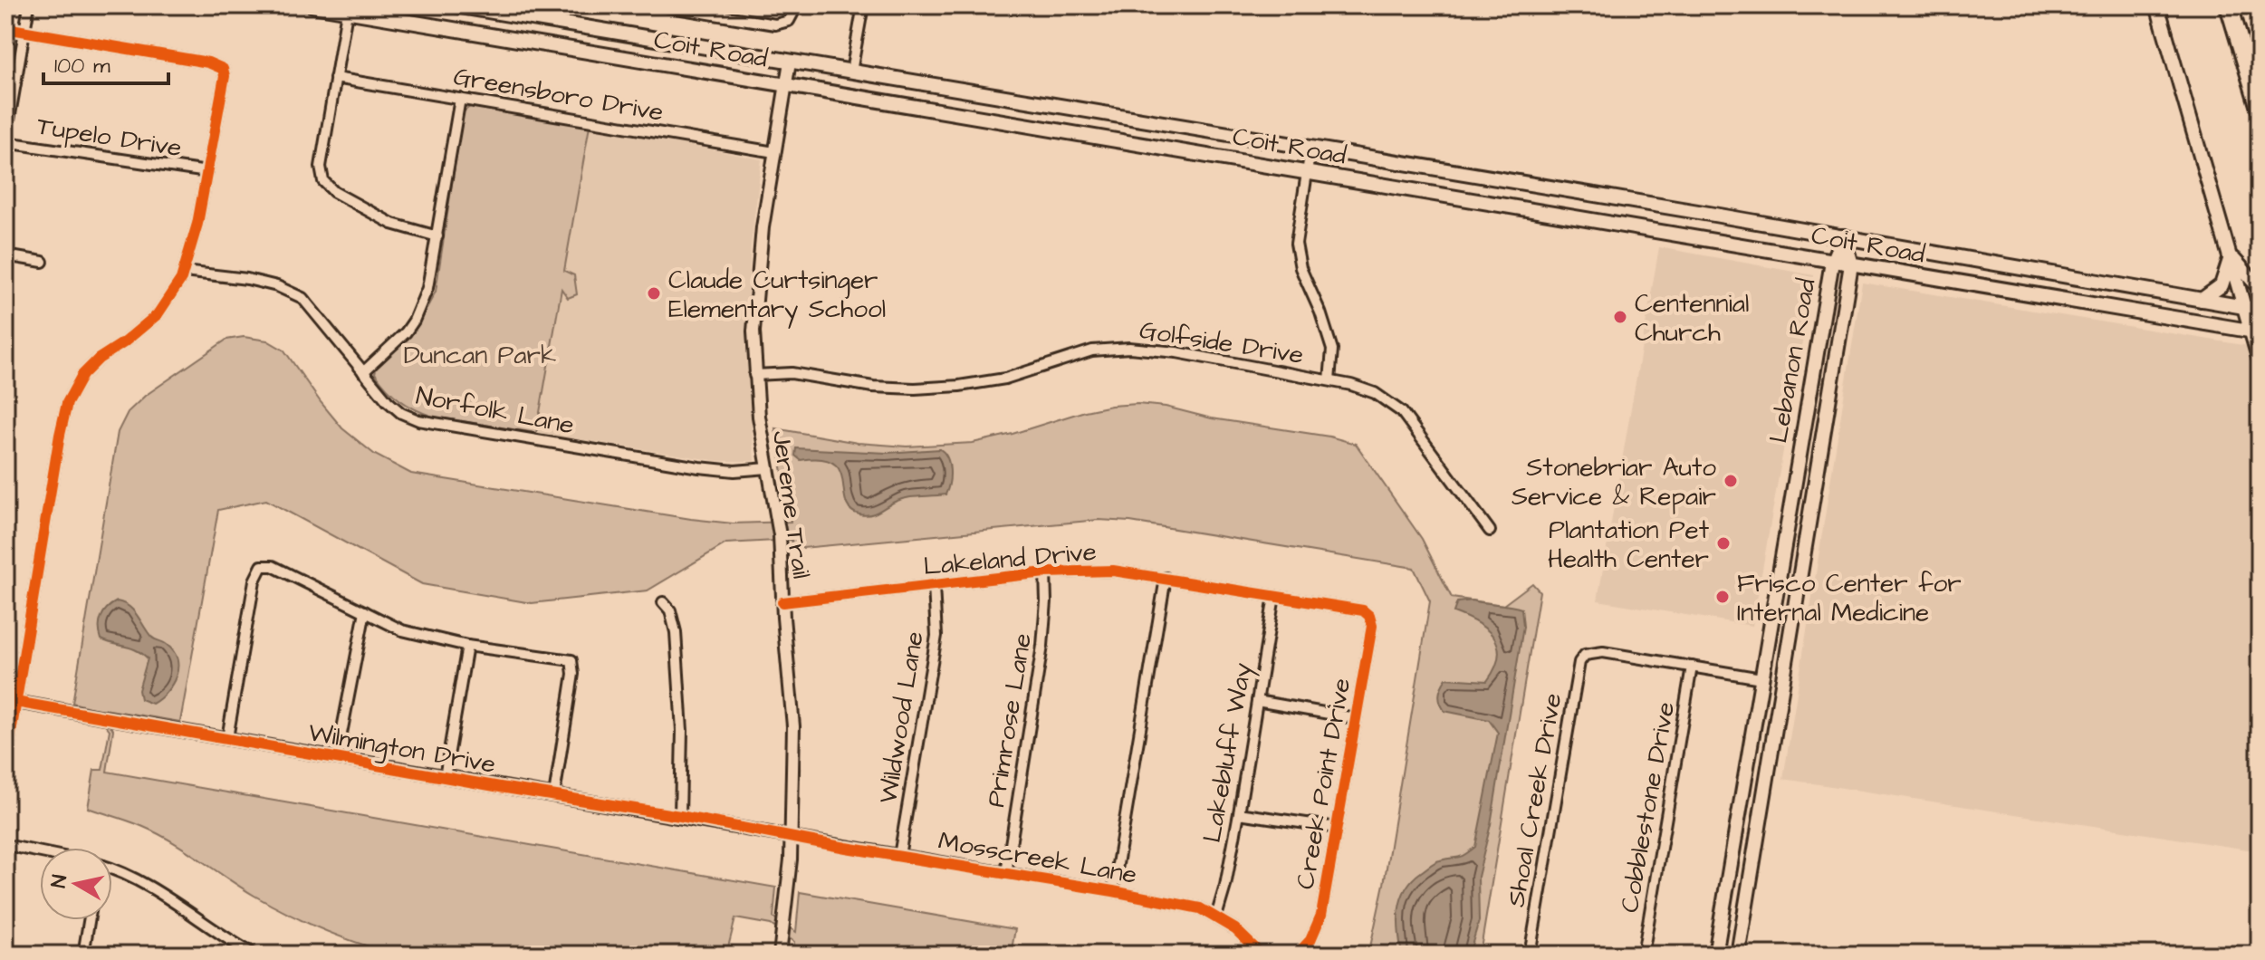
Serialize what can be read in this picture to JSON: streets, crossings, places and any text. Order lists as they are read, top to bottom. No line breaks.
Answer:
{"streets":{"main road":["Coit Road","Lebanon Road"],"street":["Greensboro Drive","Tupelo Drive","Golfside Drive","Norfolk Lane","Jereme Trail","Lakeland Drive","Wildwood Lane","Primrose Lane","Wilmington Drive","Lakebluff Way","Creek Point Drive","Shoal Creek Drive","Cobblestone Drive","Mosscreek Lane"]},"crossings":[["Coit Road","Lebanon Road"],["Coit Road","Jereme Trail"],["Greensboro Drive","Jereme Trail"],["Golfside Drive","Jereme Trail"],["Norfolk Lane","Jereme Trail"],["Jereme Trail","Lakeland Drive"],["Jereme Trail","Wilmington Drive"],["Jereme Trail","Mosscreek Lane"],["Lakeland Drive","Wildwood Lane"],["Lakeland Drive","Primrose Lane"],["Lakeland Drive","Lakebluff Way"],["Lakeland Drive","Creek Point Drive"],["Wildwood Lane","Mosscreek Lane"],["Primrose Lane","Mosscreek Lane"],["Wilmington Drive","Mosscreek Lane"],["Lakebluff Way","Mosscreek Lane"],["Shoal Creek Drive","Cobblestone Drive"]],"parks":["Duncan Park"],"places":["Claude Curtsinger Elementary School","Centennial Church","Stonebriar Auto Service & Repair","Plantation Pet Health Center","Frisco Center for Internal Medicine"],"scale_bar":"100 m","north":"left"}
